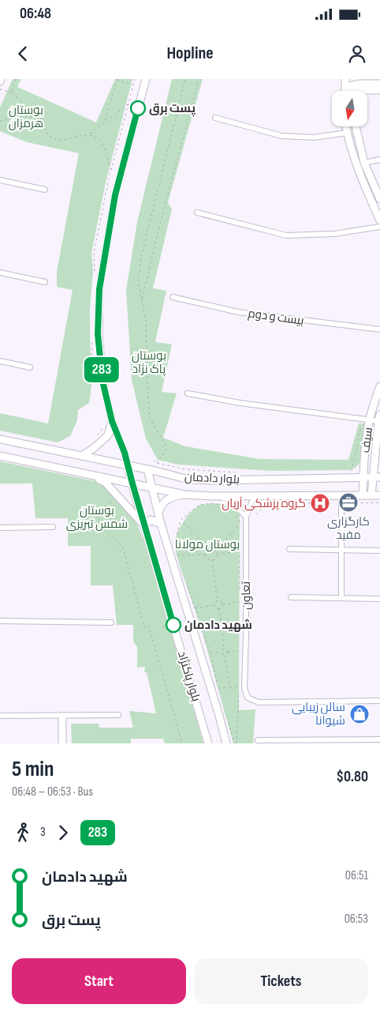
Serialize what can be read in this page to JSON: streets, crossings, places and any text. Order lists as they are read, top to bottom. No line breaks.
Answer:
{"streets":{"main road":["سیف","بلوار دادمان","بلوار پاکنژاد"],"street":["بیست و دوم","تعاون"]},"crossings":[["سیف","بلوار دادمان"],["بلوار دادمان","تعاون"],["بلوار دادمان","بلوار پاکنژاد"]],"parks":["بوستان هرمزان","بوستان پاک نژاد","بوستان شمس تبریزی","بوستان مولانا"],"places":{"other":["پست برق","شهید دادمان"],"office":["کارگزاری مفید"],"hospital":["گروه پزشکی آریان"],"shop":["سالن زیبایی شیوانا"]},"lines":["bus line 283"],"north":"bottom","page":{"status":"06:48","header":"Hopline","on_map":"283","heading":["5 min","06:48 – 06:53 · Bus","$0.80"],"legs":["3","283"],"list":[{"name":"شهید دادمان","value":"06:51"},{"name":"پست برق","value":"06:53"}],"buttons":["Start","Tickets"]}}
